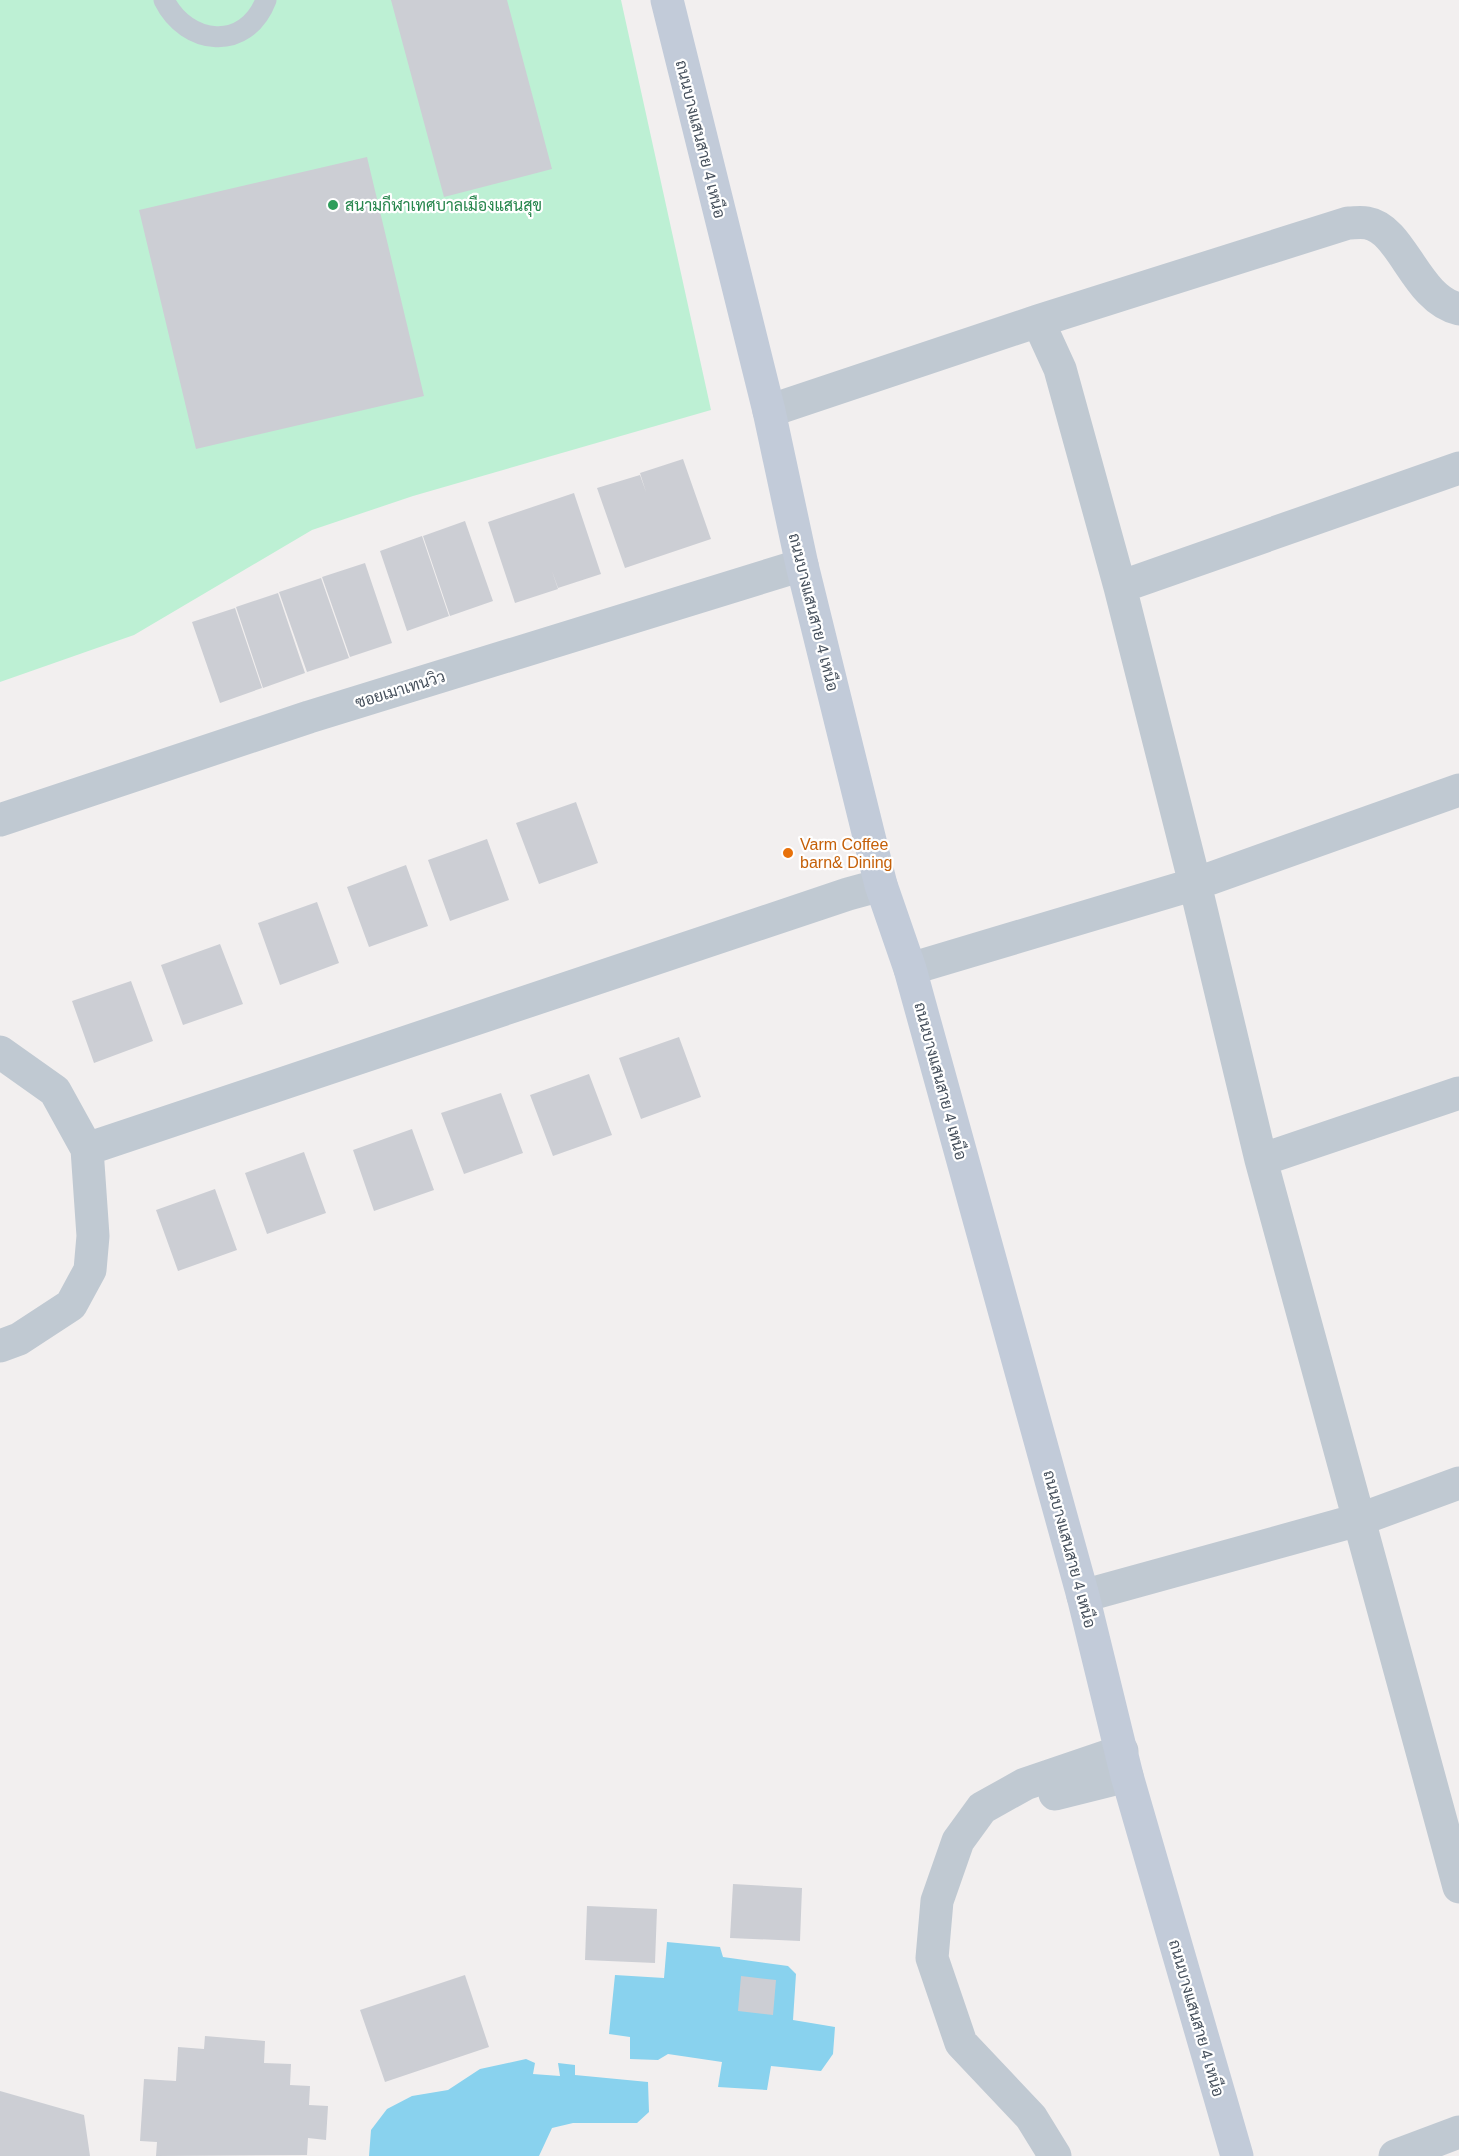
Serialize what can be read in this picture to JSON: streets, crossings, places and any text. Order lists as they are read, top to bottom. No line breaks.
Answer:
{"streets":{"street":["ถนนบางแสนสาย 4 เหนือ","ซอยเมาเทนวิว"]},"crossings":[["ถนนบางแสนสาย 4 เหนือ","ซอยเมาเทนวิว"]],"places":["สนามกีฬาเทศบาลเมืองแสนสุข","Varm Coffee barn& Dining"]}
